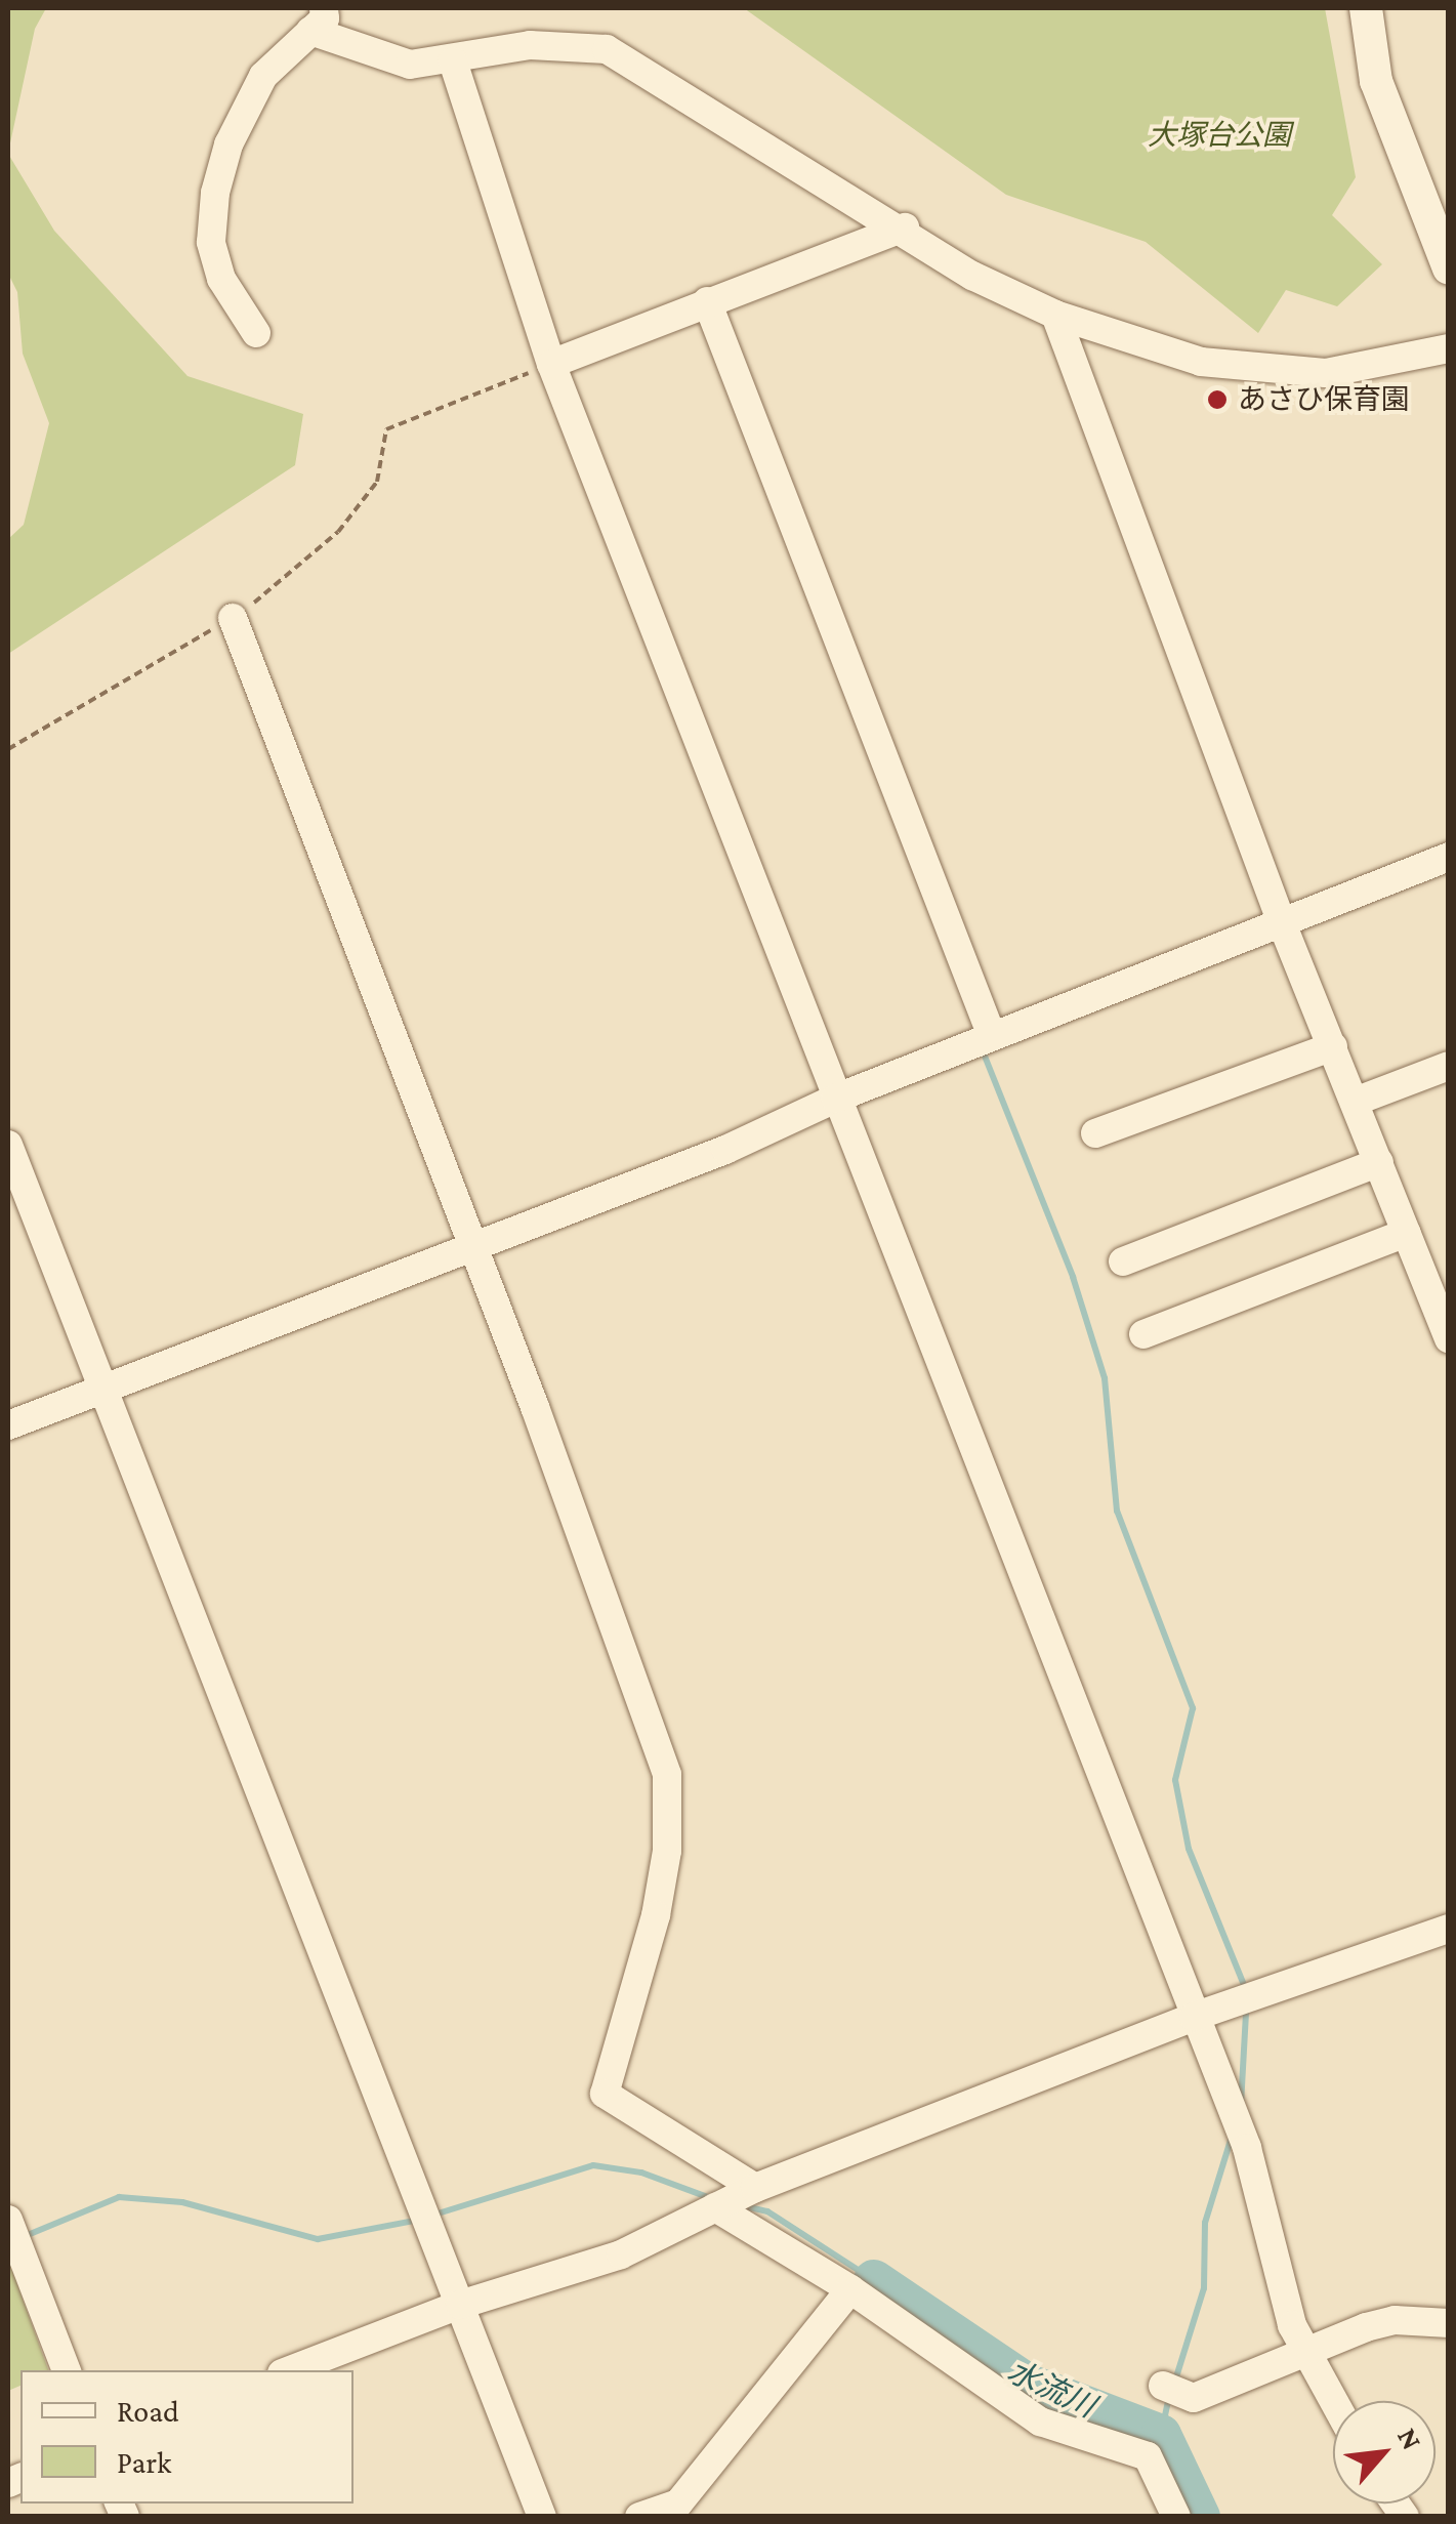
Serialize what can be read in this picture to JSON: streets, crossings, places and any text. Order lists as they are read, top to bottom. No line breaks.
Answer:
{"water":["水流川"],"parks":["大塚台公園"],"places":["あさひ保育園"],"legend":["Road","Park"],"north":"top right"}
